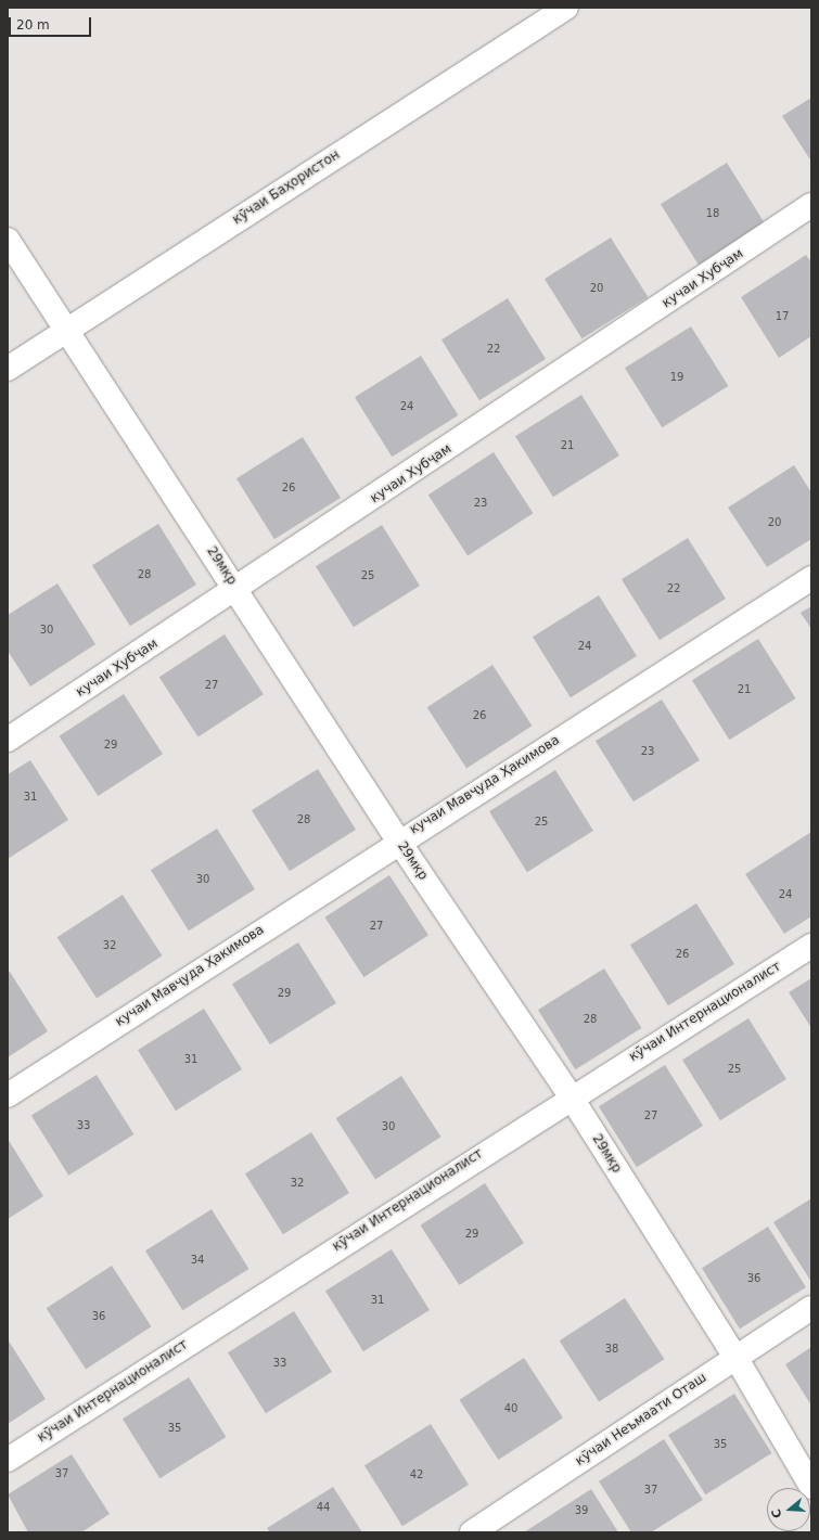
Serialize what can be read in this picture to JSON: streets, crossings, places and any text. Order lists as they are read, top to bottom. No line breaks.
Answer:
{"streets":{"street":["кӯчаи Баҳористон","кучаи Хубҷам","29мкр","кучаи Мавҷуда Ҳакимова","кӯчаи Интернационалист","кӯчаи Неъмаати Оташ"]},"crossings":[["кӯчаи Баҳористон","29мкр"],["кучаи Хубҷам","29мкр"],["29мкр","кучаи Мавҷуда Ҳакимова"],["29мкр","кӯчаи Интернационалист"],["29мкр","кӯчаи Неъмаати Оташ"]],"house_numbers":["18","20","17","22","19","24","21","26","23","20","28","25","22","30","24","27","21","26","29","23","31","28","25","30","24","27","32","26","29","28","31","25","27","33","30","32","29","34","36","31","36","38","33","40","35","35","37","42","37","44","39"],"scale_bar":"20 m","north":"left"}
